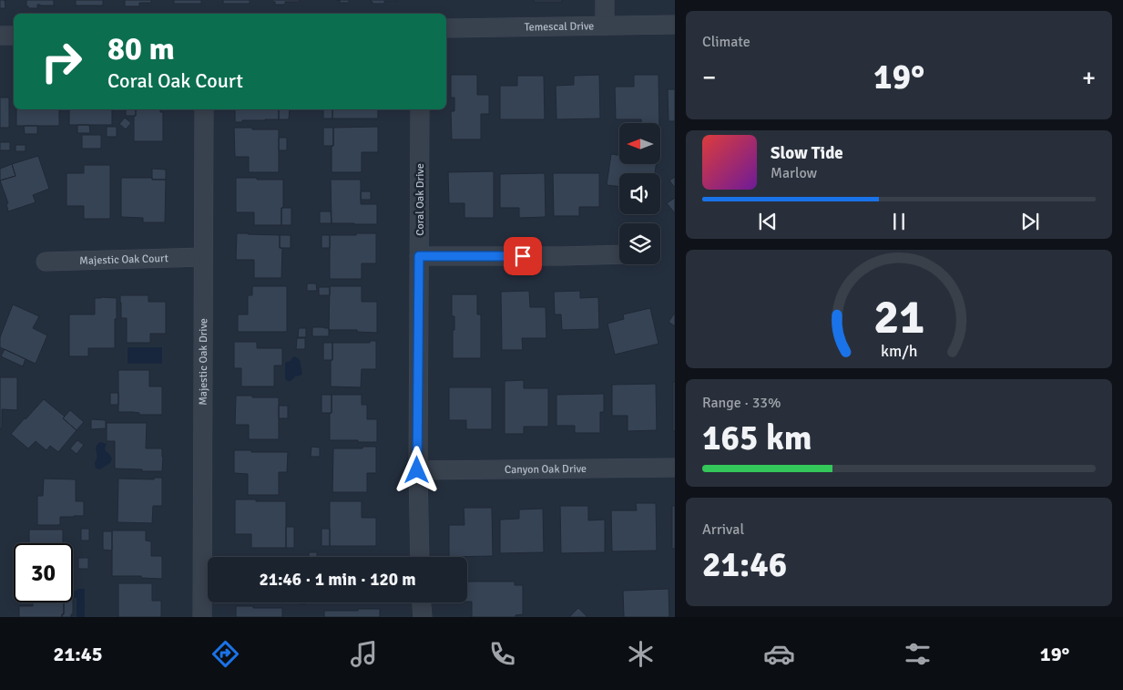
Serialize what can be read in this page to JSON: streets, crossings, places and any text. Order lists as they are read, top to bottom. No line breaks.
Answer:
{"streets":{"street":["Temescal Drive","Coral Oak Drive","Majestic Oak Court","Majestic Oak Drive","Canyon Oak Drive"]},"crossings":[["Coral Oak Drive","Canyon Oak Drive"],["Majestic Oak Court","Majestic Oak Drive"]],"north":"left","page":{"tile":["Climate",["Range · 33%","165 km"],["Arrival","21:46"]],"turn":["80 m","Coral Oak Court"],"heat":["−","19°","+"],"song":["Slow Tide","Marlow"],"limit":"30","trip":"21:46 · 1 min · 120 m","tabs":["21:45","19°"],"gauge":["21","km/h"]}}
